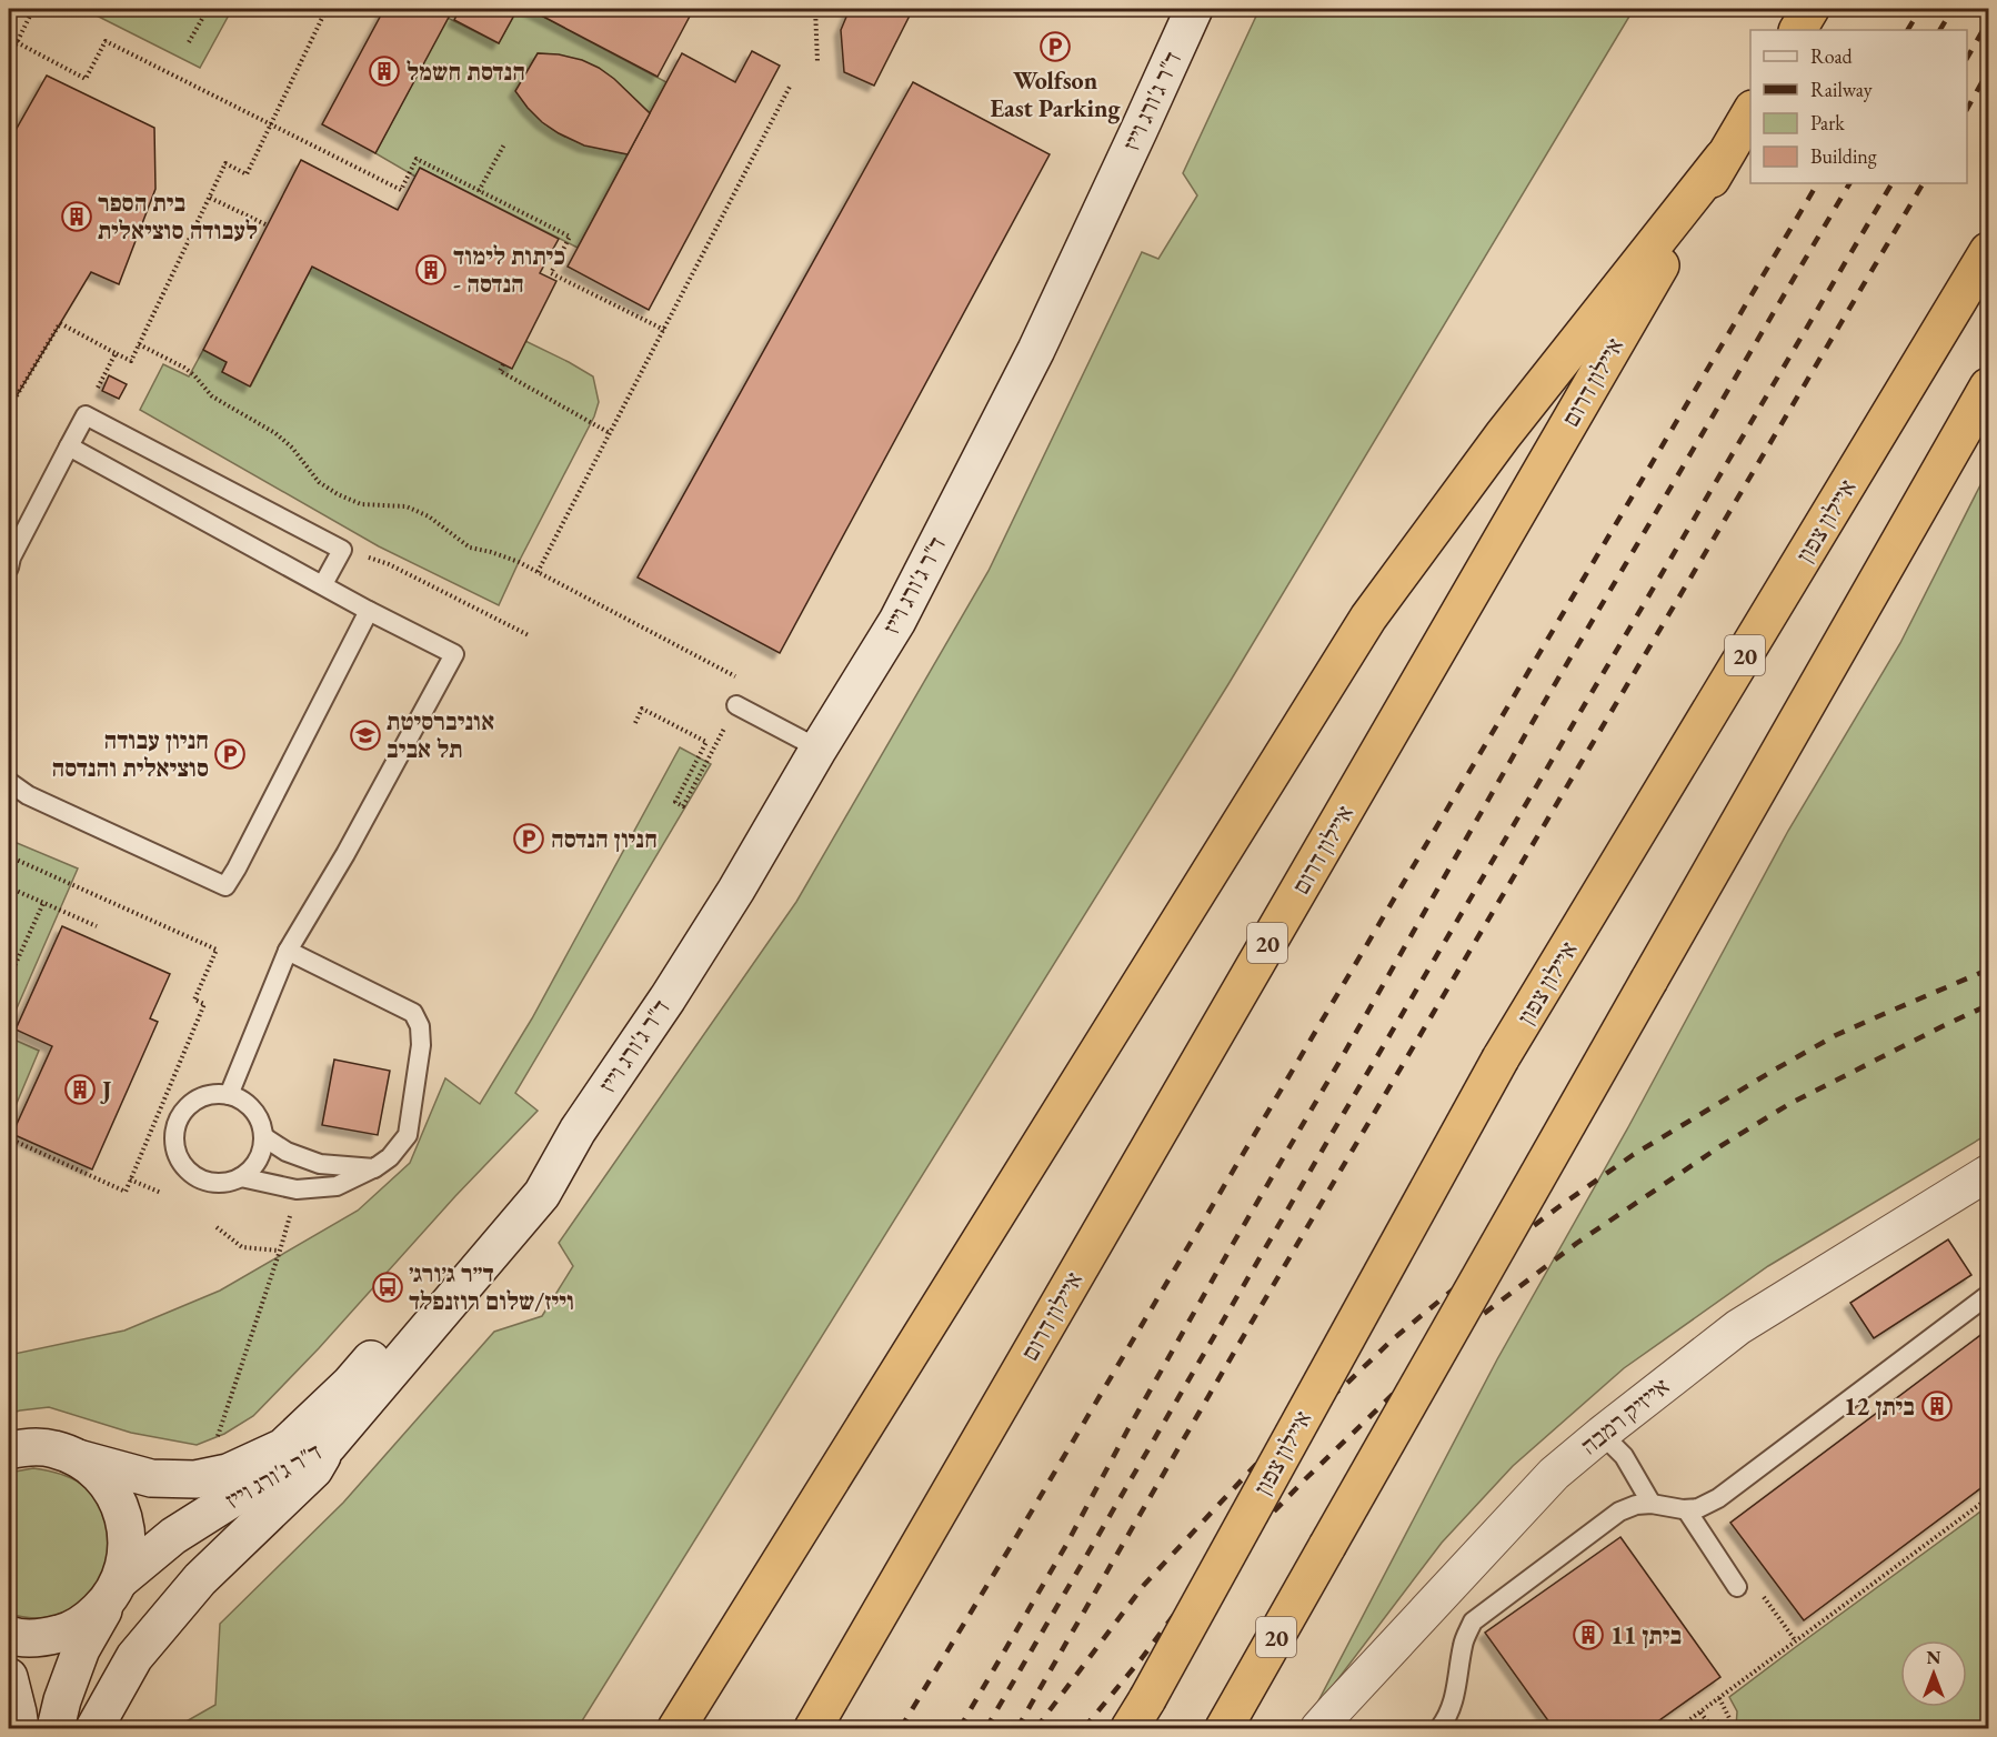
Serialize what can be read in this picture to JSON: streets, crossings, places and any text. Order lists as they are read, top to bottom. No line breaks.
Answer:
{"streets":{"highway":["איילון דרום","איילון צפון","20"],"street":["ד\"ר ג'ורג וייז","אייזיק רמבה"]},"places":{"parking":["Wolfson East Parking","חניון עבודה סוציאלית והנדסה","חניון הנדסה"],"building":["הנדסת חשמל","בית הספר לעבודה סוציאלית","כיתות לימוד - הנדסה","J","ביתן 12","ביתן 11"],"school or university":["אוניברסיטת תל אביב"],"bus stop":["ד״ר ג׳ורג׳ וייז/שלום רוזנפלד"]},"legend":["Road","Railway","Park","Building"],"north":"top"}
